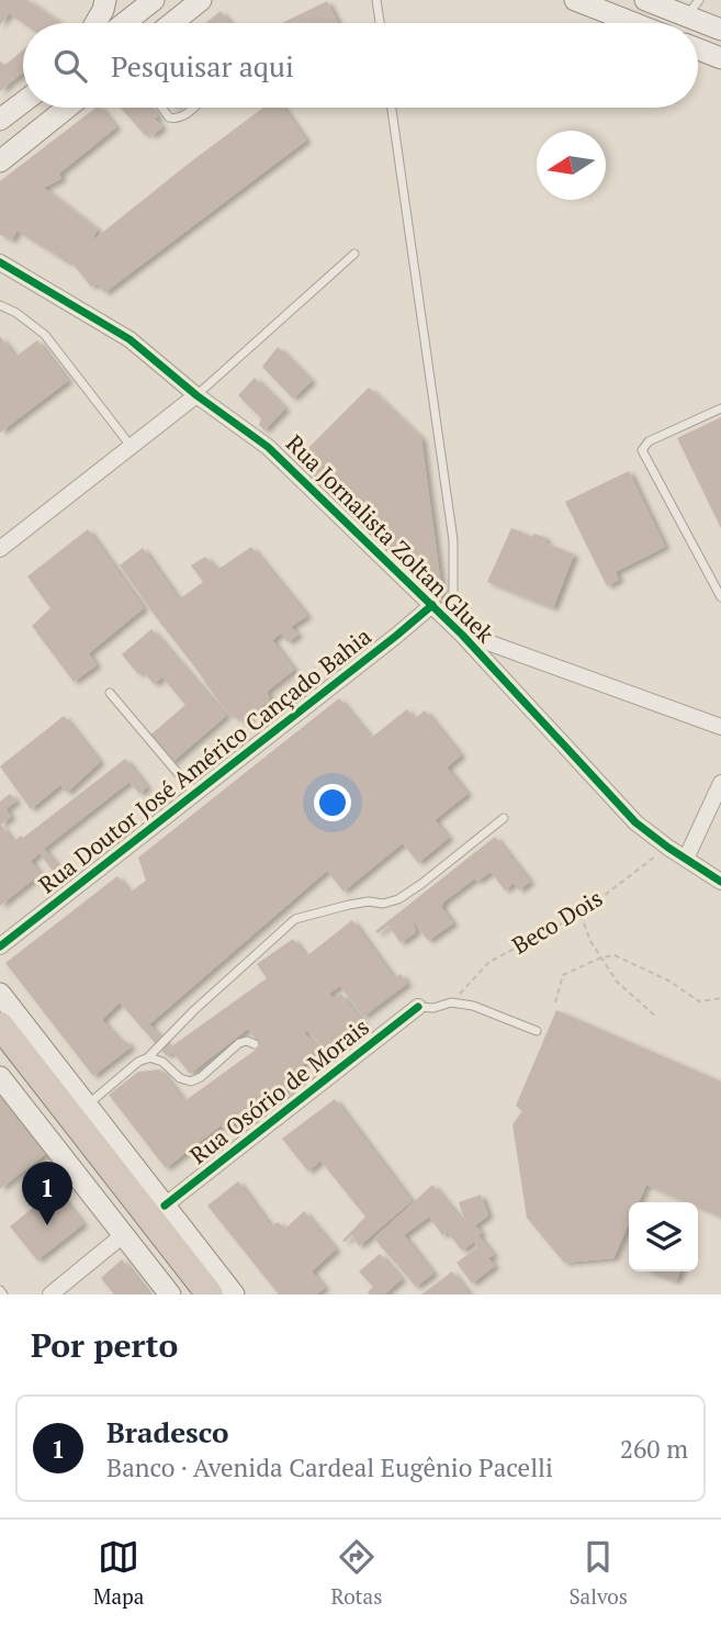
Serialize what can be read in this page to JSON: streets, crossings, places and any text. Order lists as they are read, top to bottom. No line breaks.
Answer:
{"streets":{"street":["Rua Jornalista Zoltan Gluek","Rua Doutor José Américo Cançado Bahia","Rua Osório de Morais"],"path":["Beco Dois"]},"crossings":[["Rua Jornalista Zoltan Gluek","Rua Doutor José Américo Cançado Bahia"],["Rua Jornalista Zoltan Gluek","Beco Dois"],["Beco Dois","Rua Osório de Morais"]],"north":"left","page":{"search":"Pesquisar aqui","pins":"1","heading":"Por perto","list":[{"mark":"1","name":"Bradesco","note":"Banco · Avenida Cardeal Eugênio Pacelli","value":"260 m"}],"nav":["Mapa","Rotas","Salvos"]}}
